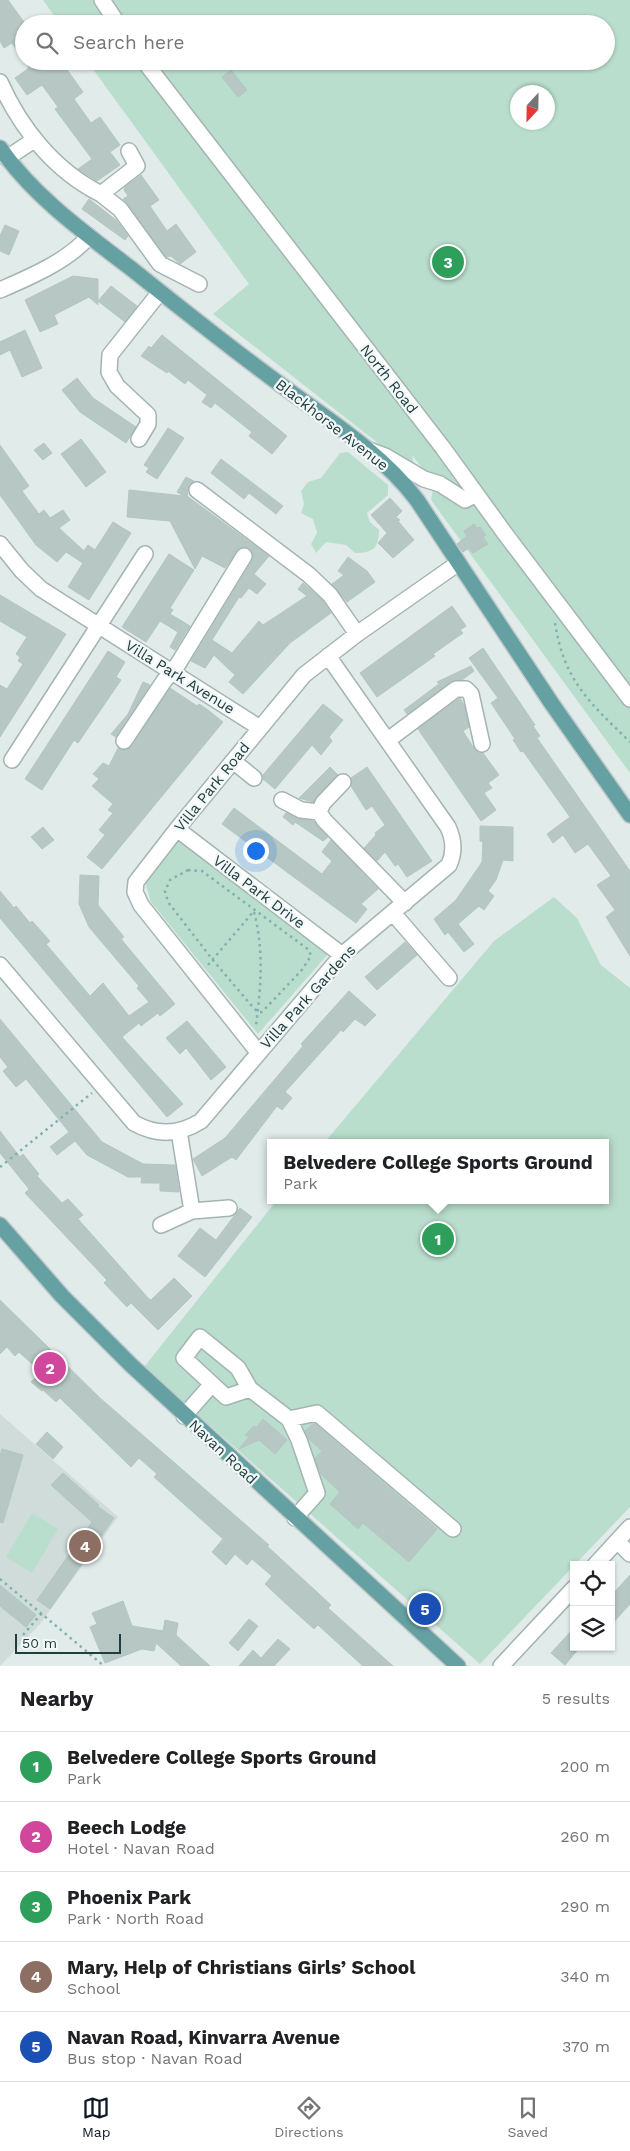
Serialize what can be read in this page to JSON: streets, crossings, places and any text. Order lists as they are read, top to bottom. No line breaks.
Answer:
{"streets":{"main road":["Blackhorse Avenue","Navan Road"],"street":["North Road","Villa Park Avenue","Villa Park Road","Villa Park Drive","Villa Park Gardens"]},"crossings":[["Blackhorse Avenue","Villa Park Road"],["Villa Park Avenue","Villa Park Road"],["Villa Park Road","Villa Park Drive"],["Villa Park Road","Villa Park Gardens"],["Villa Park Drive","Villa Park Gardens"]],"scale_bar":"50 m","north":"bottom","page":{"search":"Search here","pins":["3","1","2","4","5"],"popup":["Belvedere College Sports Ground","Park"],"scale":"50 m","heading":["Nearby","5 results"],"list":[{"mark":"1","name":"Belvedere College Sports Ground","note":"Park","value":"200 m"},{"mark":"2","name":"Beech Lodge","note":"Hotel · Navan Road","value":"260 m"},{"mark":"3","name":"Phoenix Park","note":"Park · North Road","value":"290 m"},{"mark":"4","name":"Mary, Help of Christians Girls’ School","note":"School","value":"340 m"},{"mark":"5","name":"Navan Road, Kinvarra Avenue","note":"Bus stop · Navan Road","value":"370 m"}],"nav":["Map","Directions","Saved"]}}
